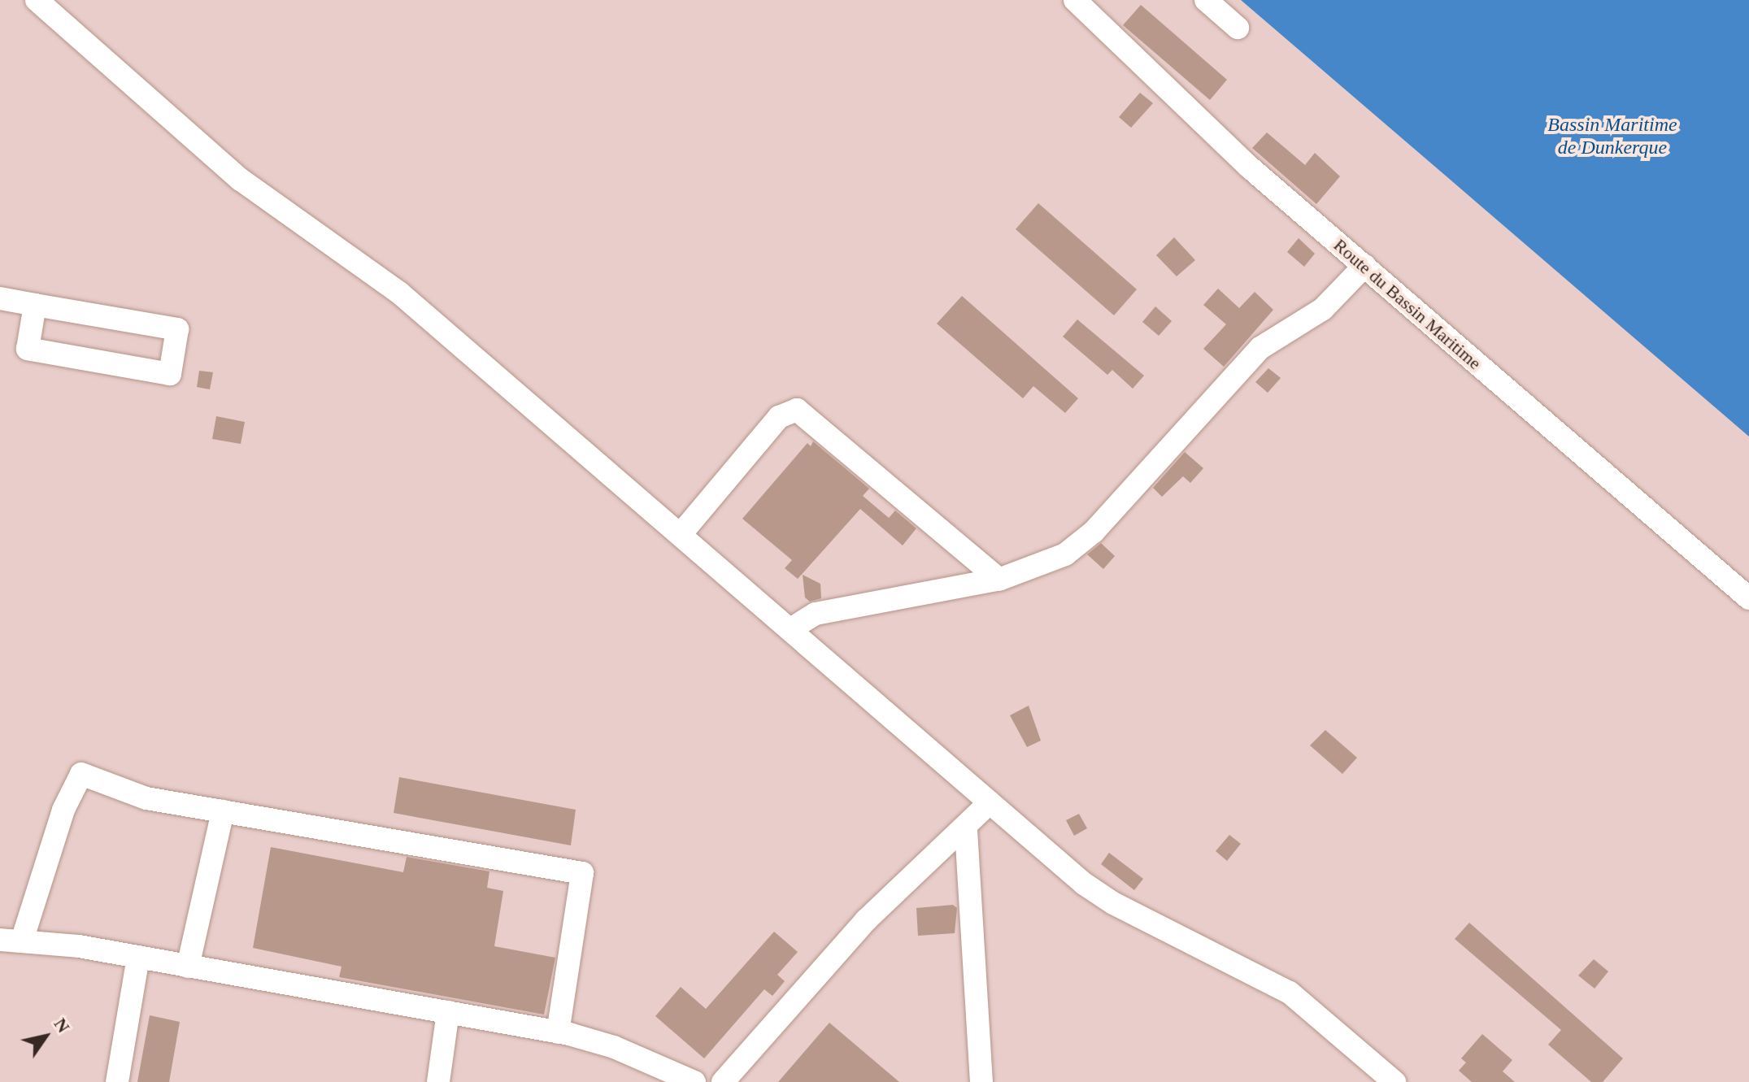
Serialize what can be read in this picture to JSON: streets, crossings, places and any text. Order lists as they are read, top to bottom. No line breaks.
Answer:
{"streets":{"street":["Route du Bassin Maritime"]},"water":["Bassin Maritime de Dunkerque"],"north":"top right"}
